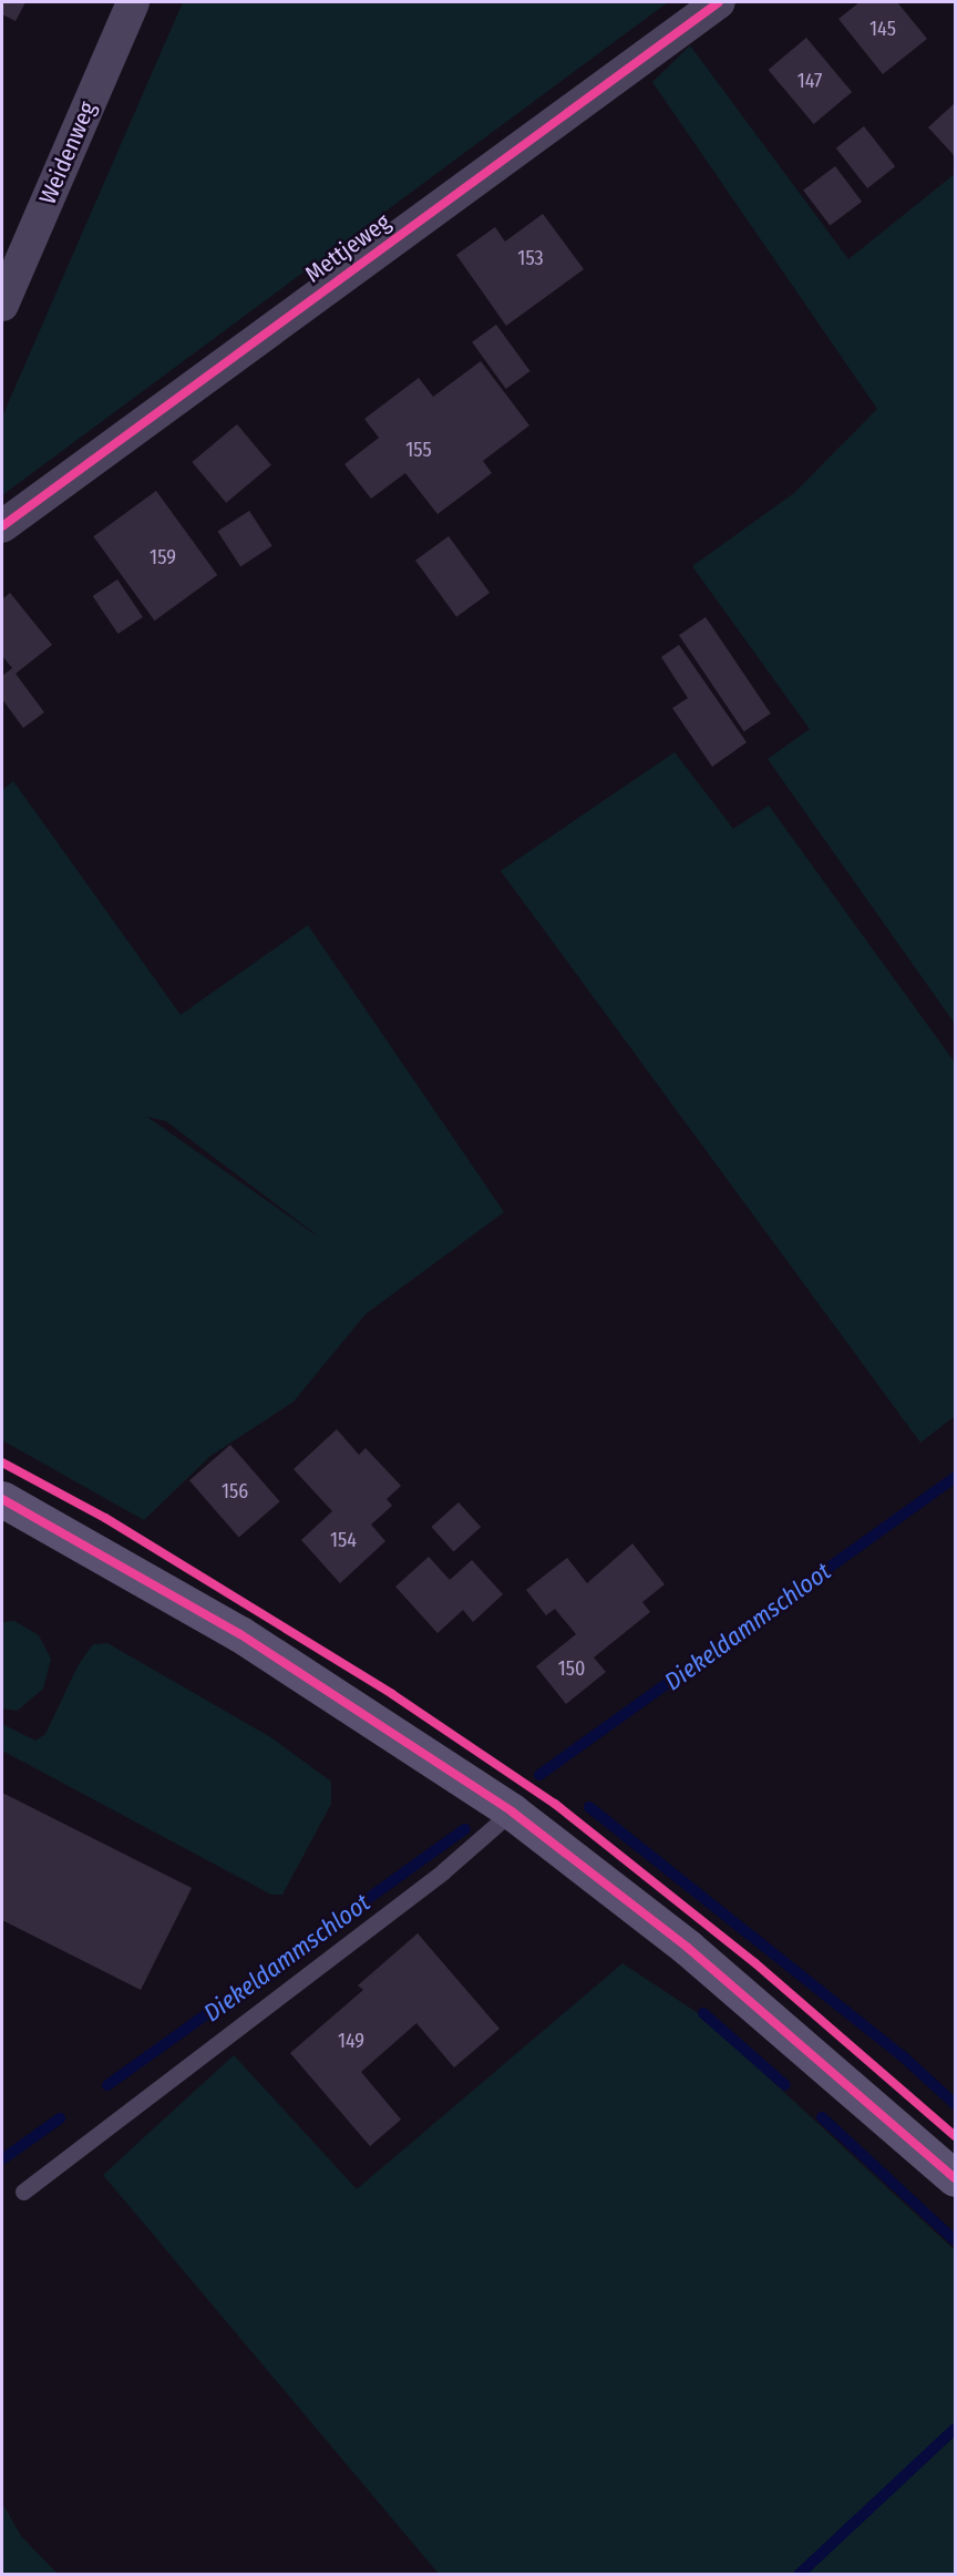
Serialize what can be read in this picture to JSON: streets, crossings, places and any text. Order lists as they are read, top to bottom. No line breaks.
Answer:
{"streets":{"street":["Weidenweg","Mettjeweg"]},"water":["Diekeldammschloot"],"house_numbers":["145","147","153","155","159","156","154","150","149"]}
